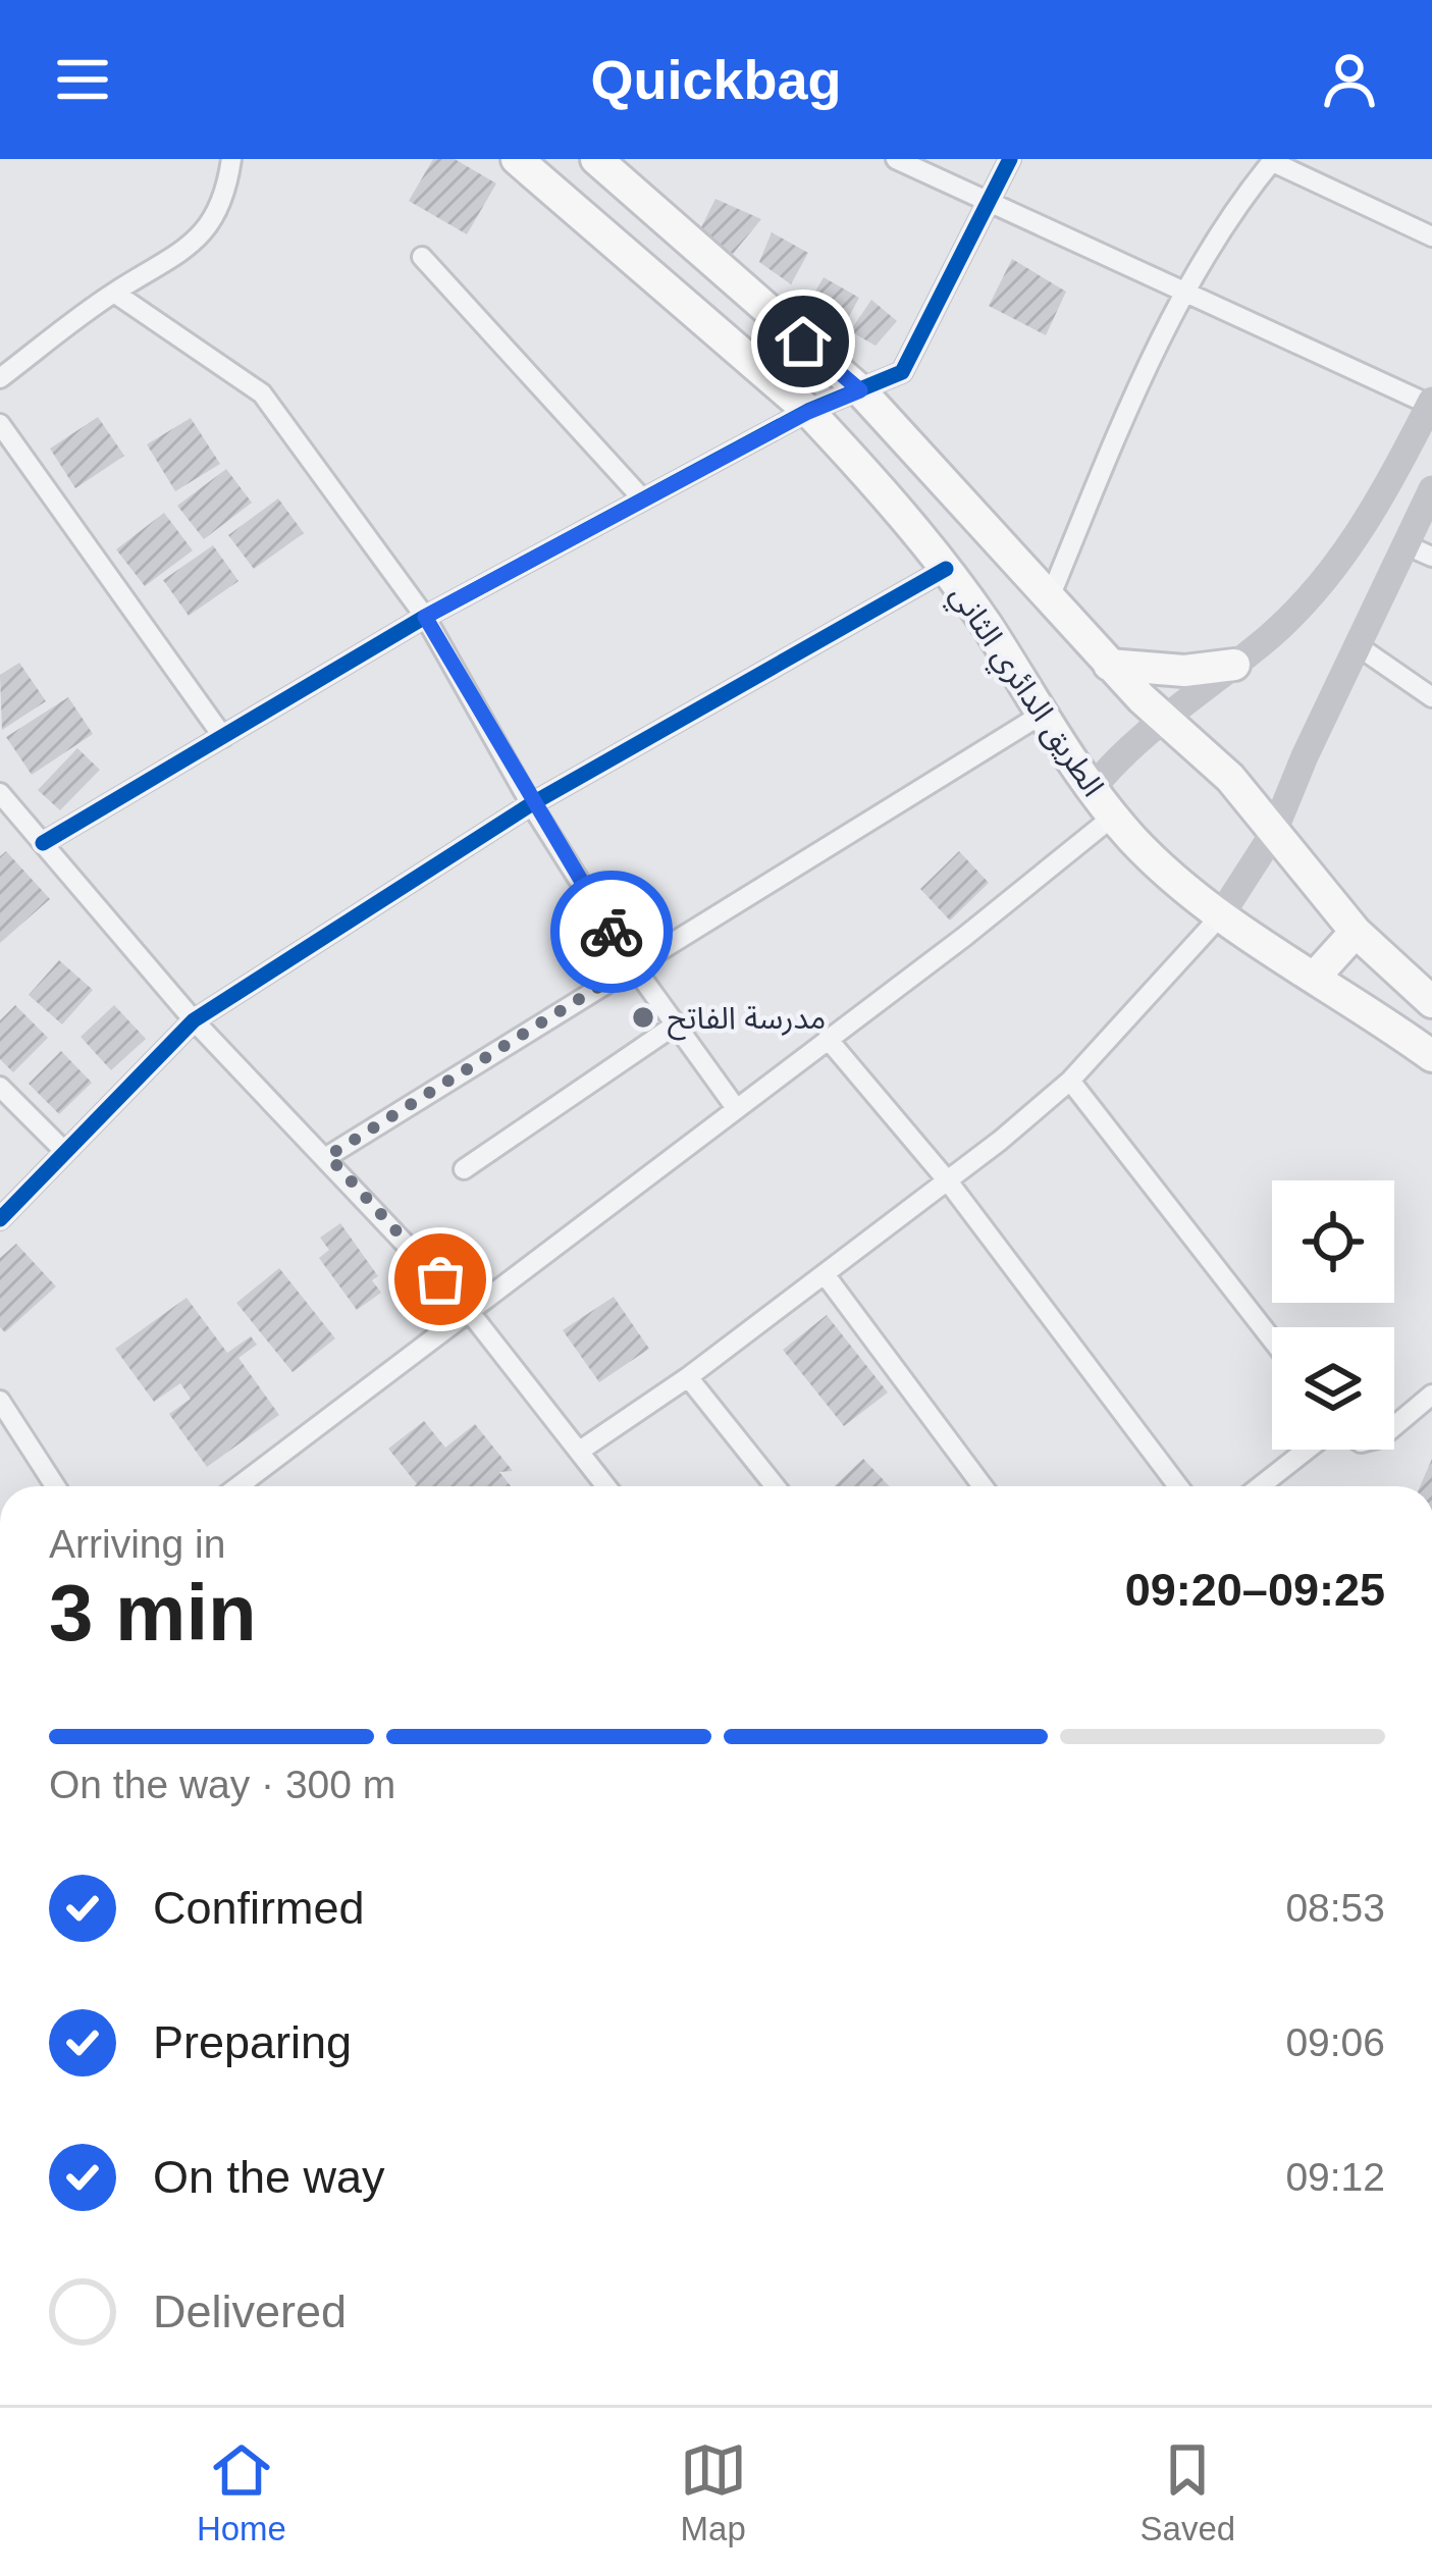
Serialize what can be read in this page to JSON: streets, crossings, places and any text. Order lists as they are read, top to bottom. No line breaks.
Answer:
{"streets":{"main road":["الطريق الدائري الثاني"]},"places":["مدرسة الفاتح"],"page":{"header":"Quickbag","heading":["3 min","Arriving in","09:20–09:25"],"bar":"On the way · 300 m","list":[["Confirmed","08:53"],["Preparing","09:06"],["On the way","09:12"],"Delivered"],"tabs":["Home","Map","Saved"]}}
